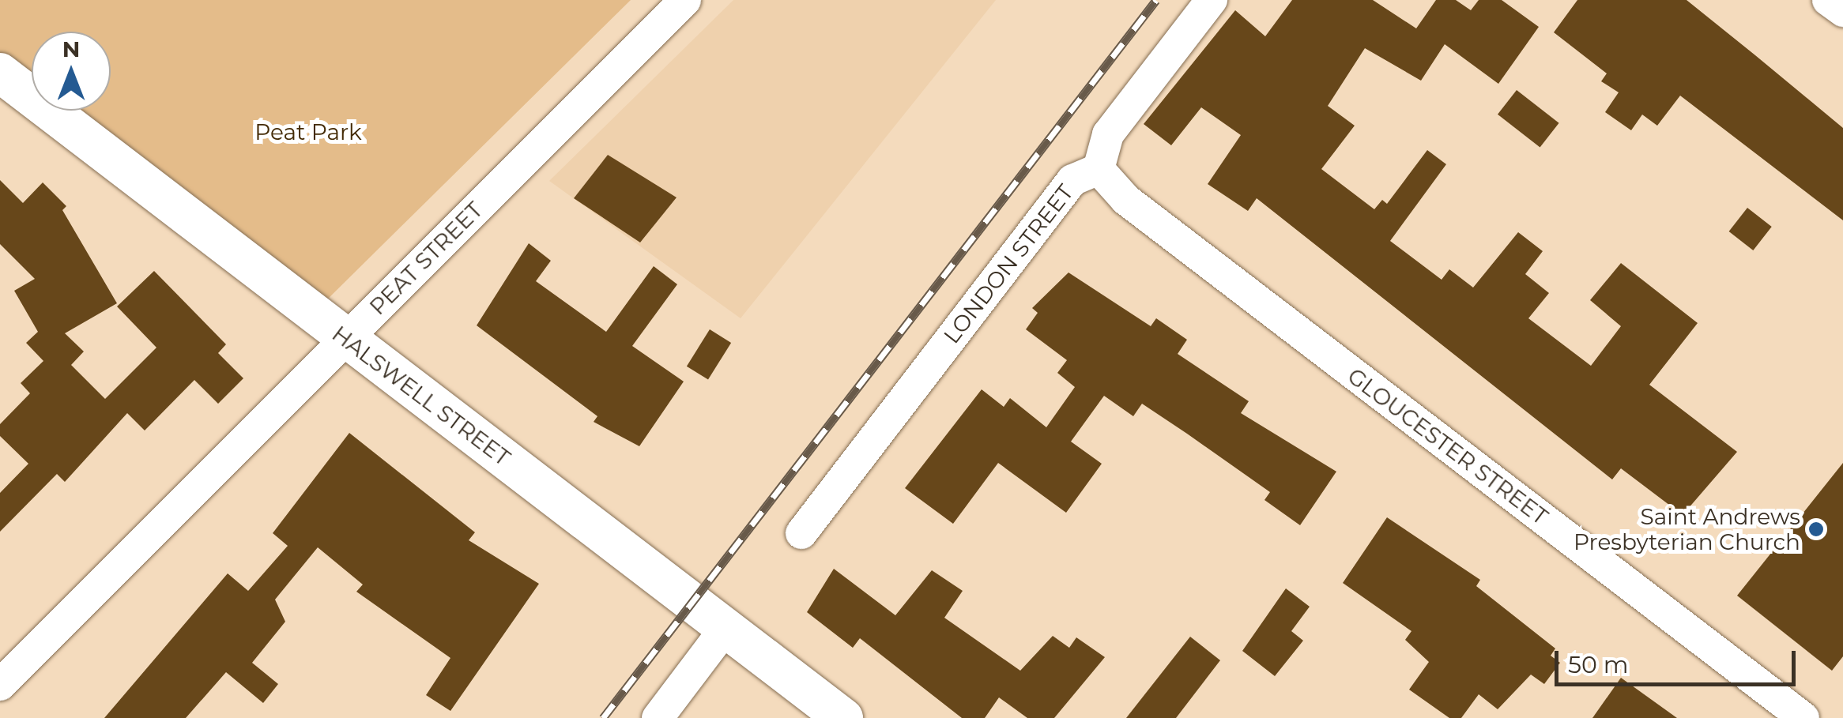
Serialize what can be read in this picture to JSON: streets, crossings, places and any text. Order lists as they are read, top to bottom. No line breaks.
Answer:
{"streets":{"street":["PEAT STREET","LONDON STREET","HALSWELL STREET","GLOUCESTER STREET"]},"crossings":[["PEAT STREET","HALSWELL STREET"],["LONDON STREET","GLOUCESTER STREET"]],"parks":["Peat Park"],"places":["Saint Andrews Presbyterian Church"],"scale_bar":"50 m","north":"top"}
